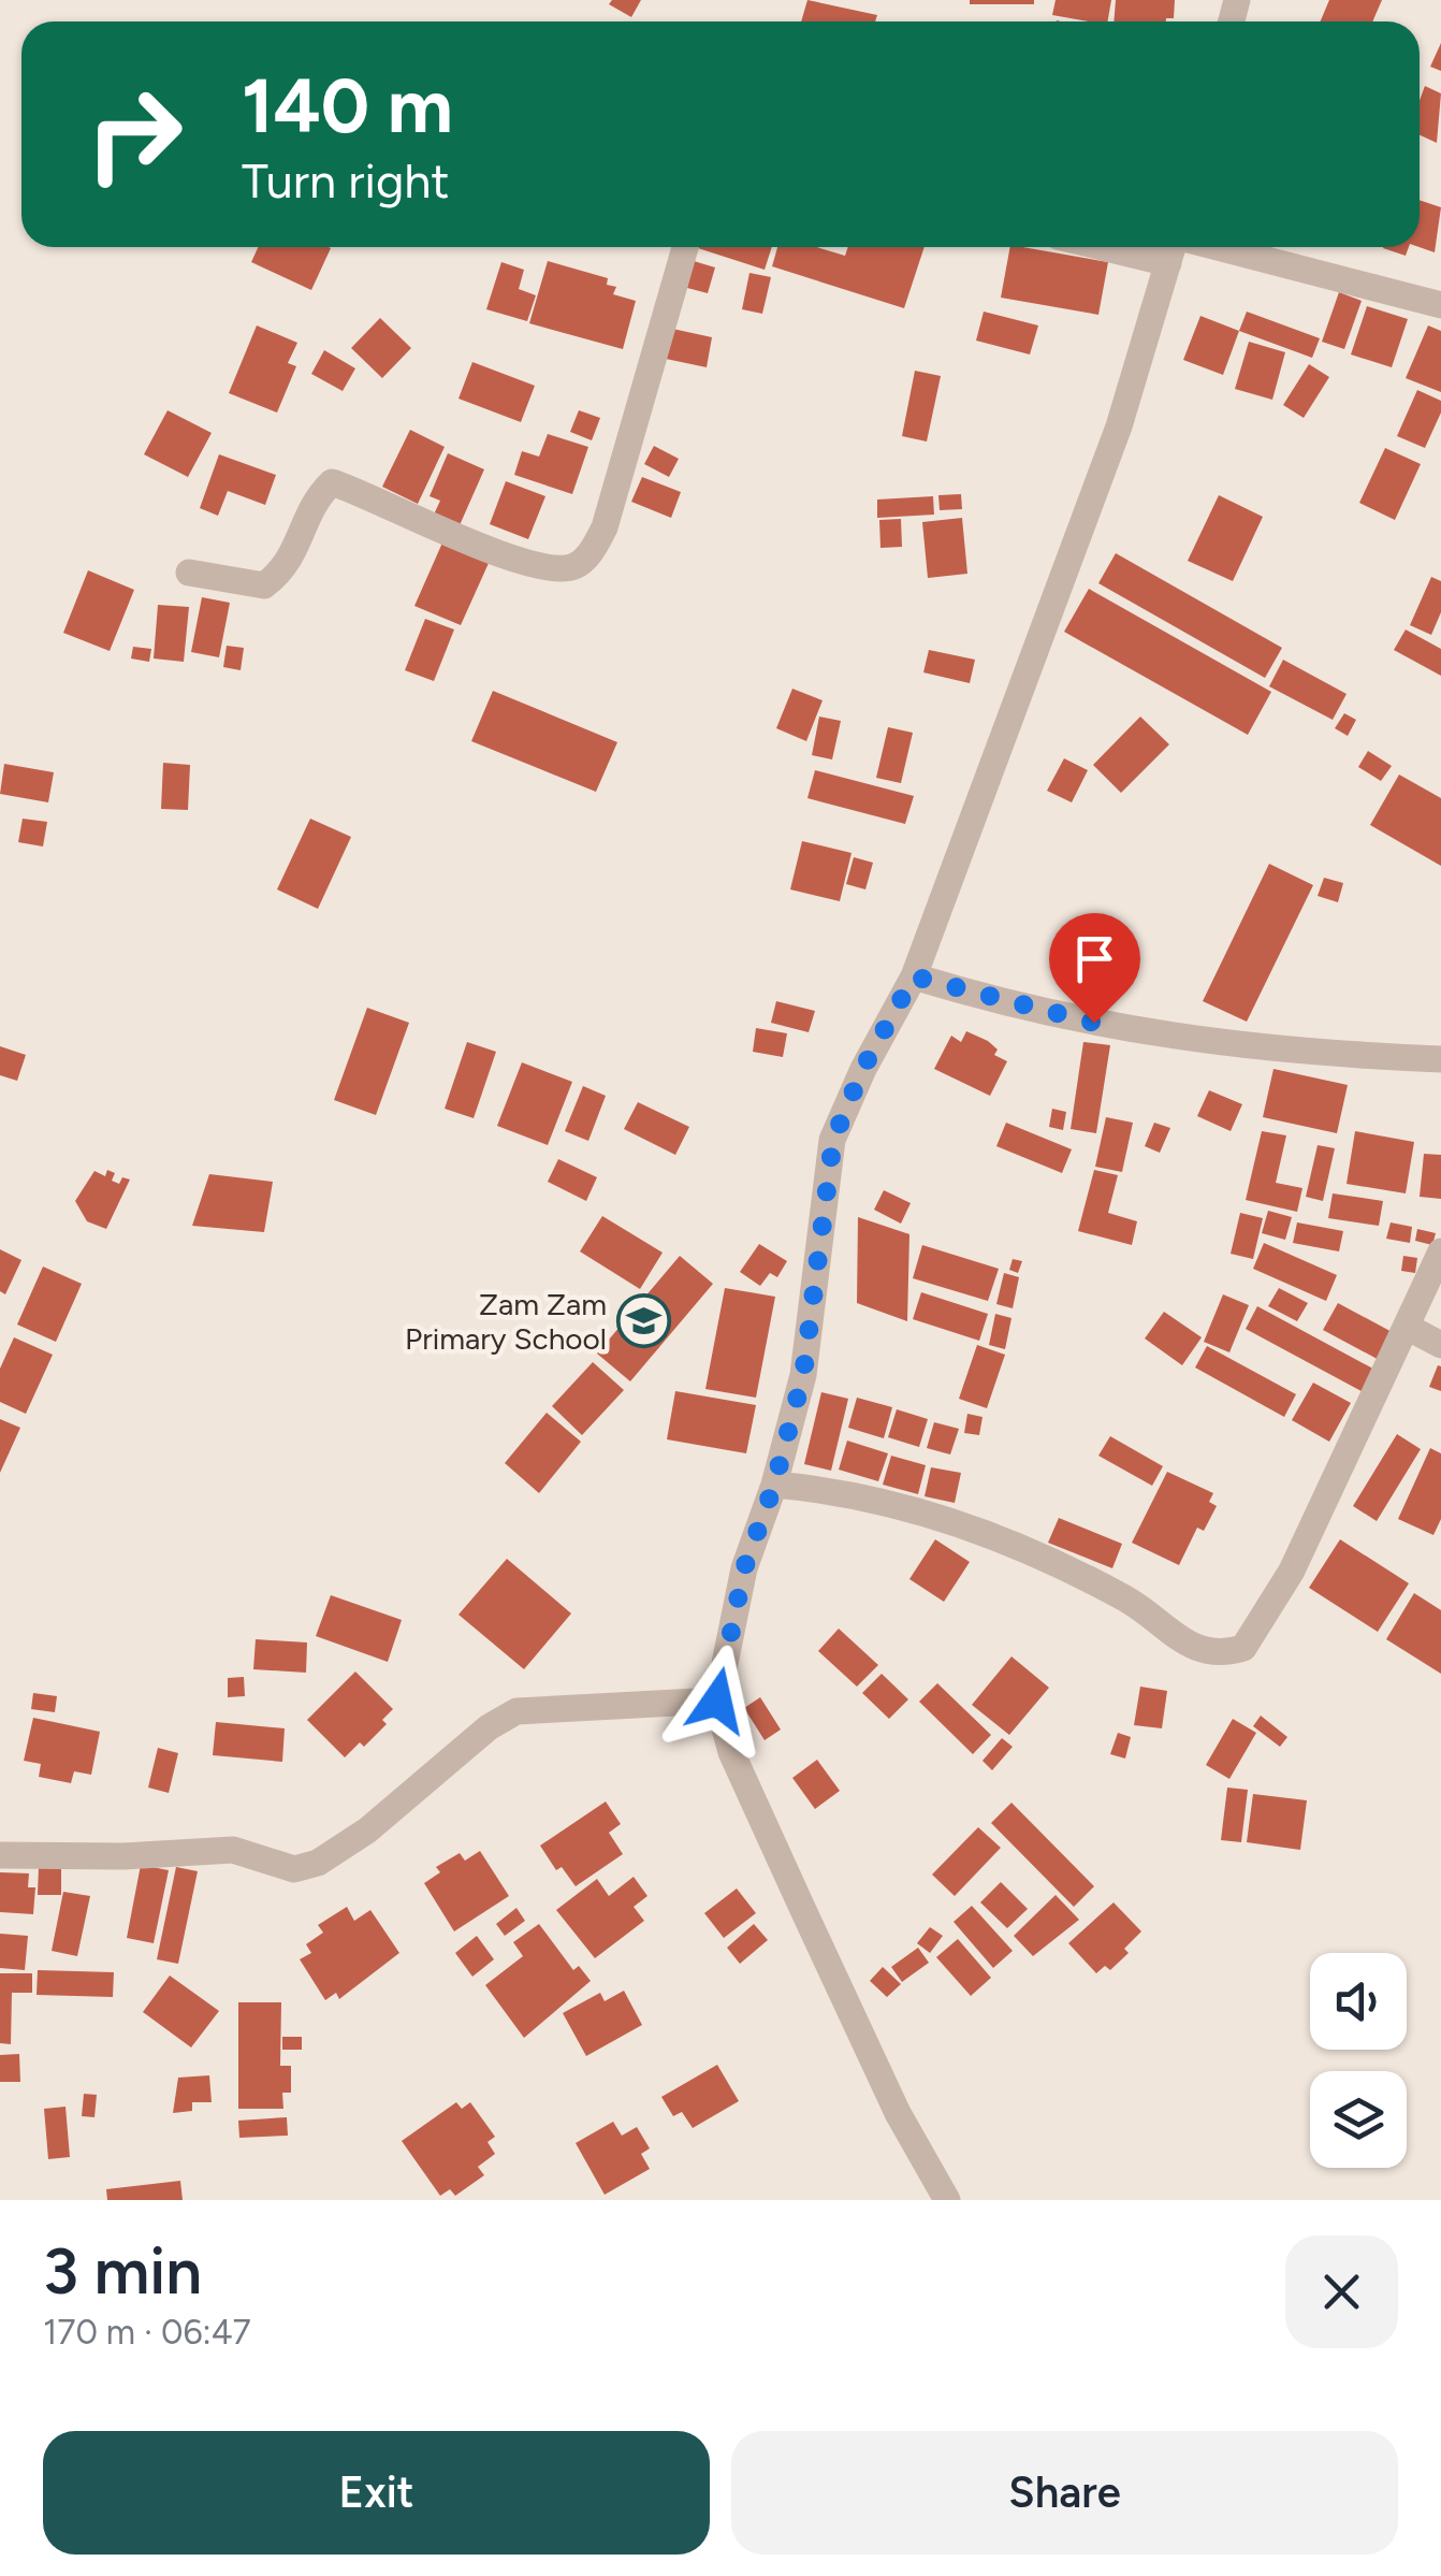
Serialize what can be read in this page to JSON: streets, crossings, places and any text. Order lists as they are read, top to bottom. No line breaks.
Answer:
{"places":{"school or university":["Zam Zam Primary School"]},"page":{"turn":["140 m","Turn right"],"heading":["3 min","170 m · 06:47"],"buttons":["Exit","Share"]}}
